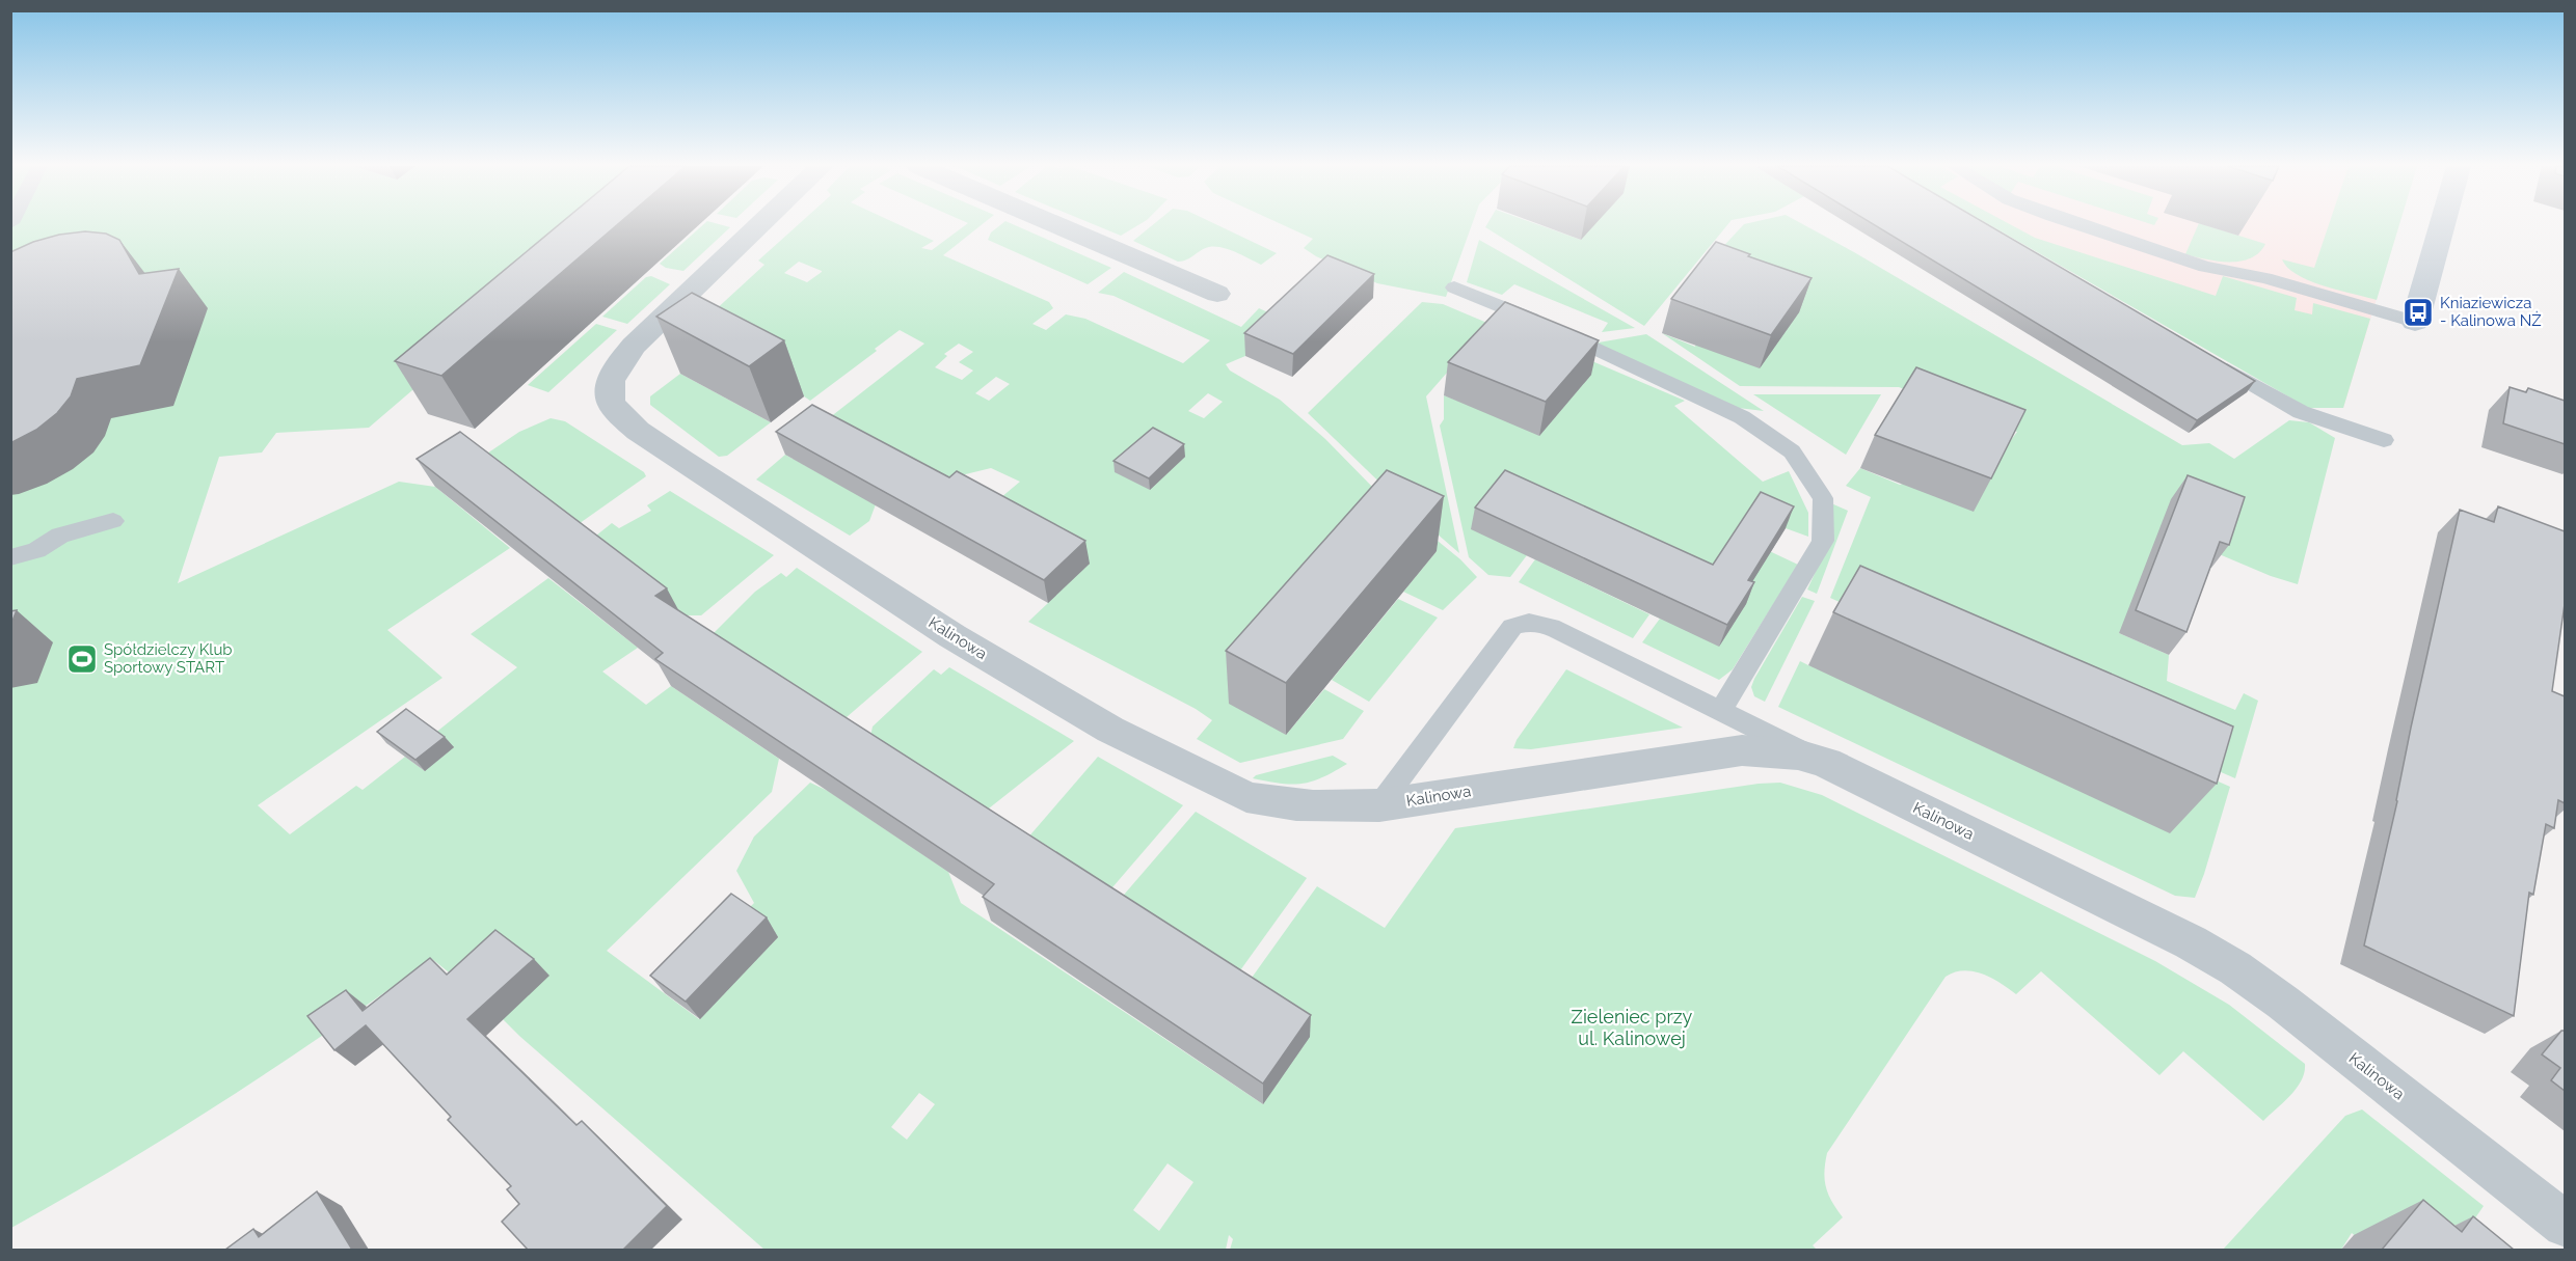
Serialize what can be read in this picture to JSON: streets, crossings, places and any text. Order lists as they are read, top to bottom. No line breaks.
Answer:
{"streets":{"street":["Kalinowa"]},"parks":["Zieleniec przy ul. Kalinowej"],"places":{"bus stop":["Kniaziewicza - Kalinowa NŻ"],"sports":["Spółdzielczy Klub Sportowy START"]}}
